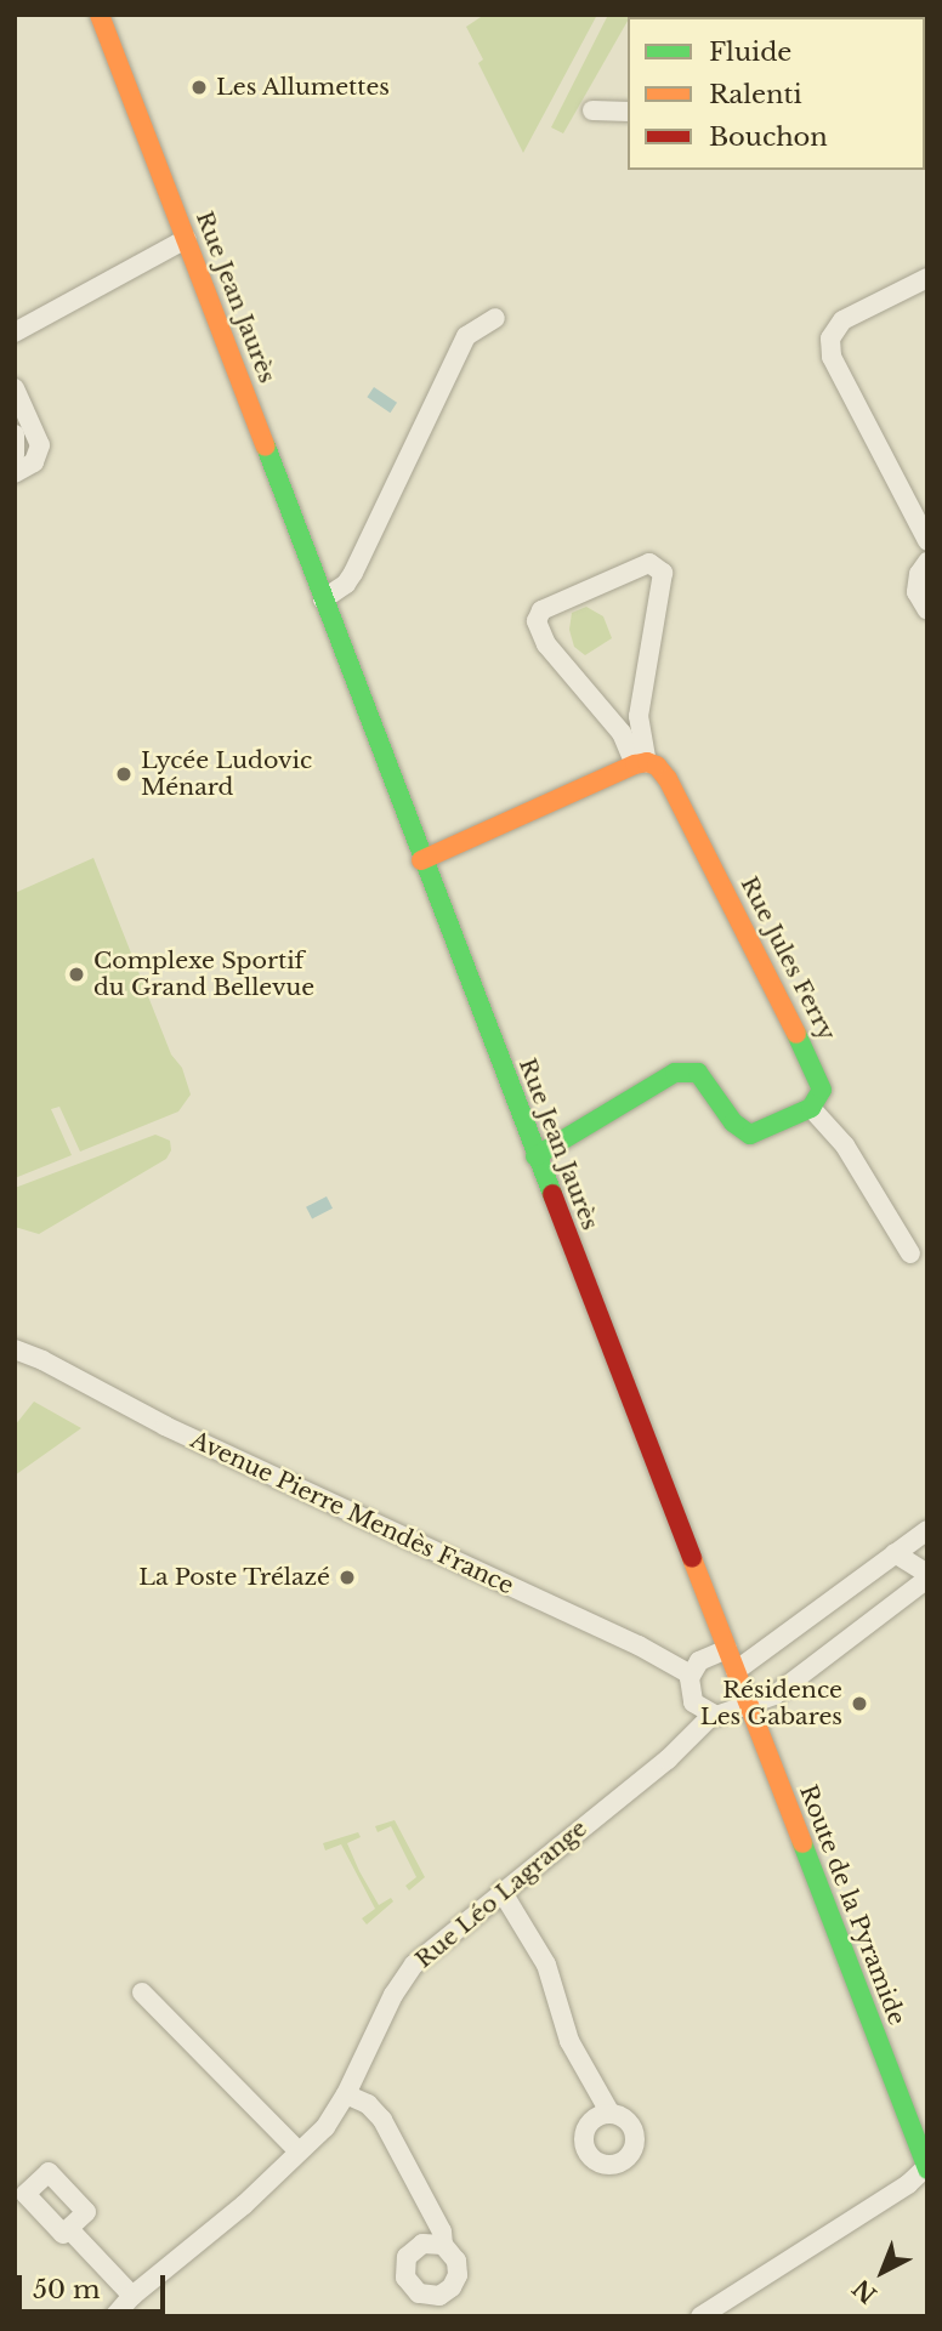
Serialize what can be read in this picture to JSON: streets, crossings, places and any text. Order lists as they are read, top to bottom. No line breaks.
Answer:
{"streets":{"main road":["Rue Jean Jaurès","Rue Jules Ferry","Route de la Pyramide"],"street":["Avenue Pierre Mendès France","Rue Léo Lagrange"]},"crossings":[["Rue Jean Jaurès","Avenue Pierre Mendès France"],["Rue Jean Jaurès","Rue Léo Lagrange"],["Rue Jean Jaurès","Route de la Pyramide"],["Avenue Pierre Mendès France","Rue Léo Lagrange"],["Avenue Pierre Mendès France","Route de la Pyramide"],["Rue Léo Lagrange","Route de la Pyramide"]],"places":["Les Allumettes","Lycée Ludovic Ménard","Complexe Sportif du Grand Bellevue","La Poste Trélazé","Résidence Les Gabares"],"legend":["Fluide","Ralenti","Bouchon"],"scale_bar":"50 m","north":"bottom left"}
